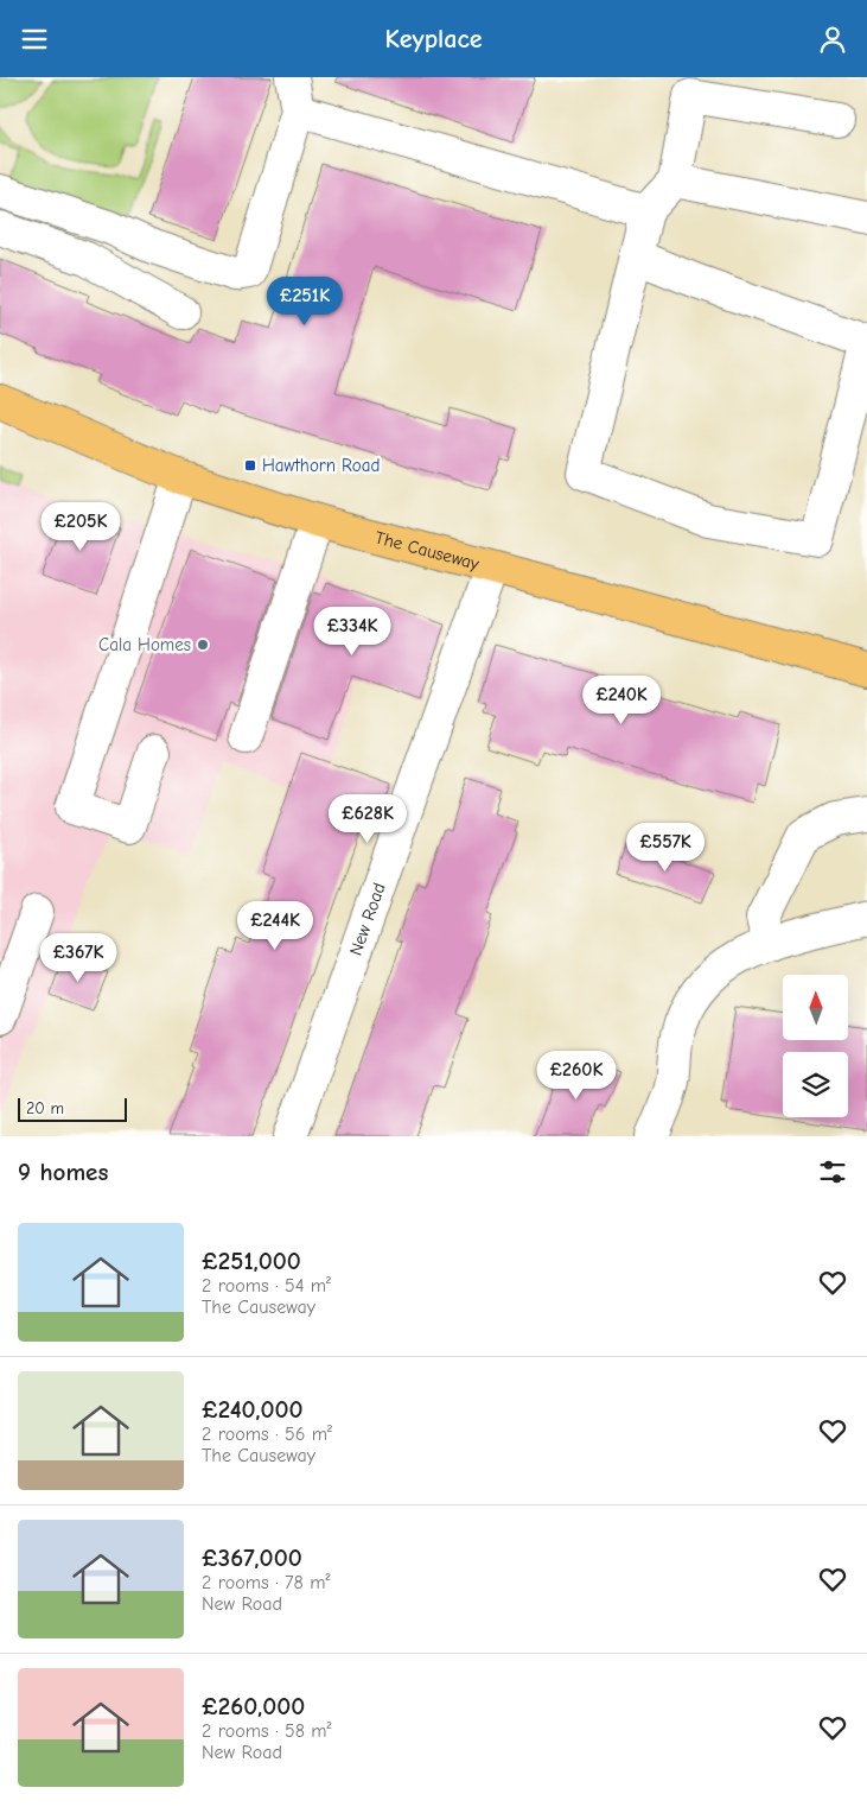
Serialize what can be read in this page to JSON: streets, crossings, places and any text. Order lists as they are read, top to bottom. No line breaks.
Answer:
{"streets":{"main road":["The Causeway"],"street":["New Road"]},"crossings":[["The Causeway","New Road"]],"places":{"transit":["Hawthorn Road"],"other":["Cala Homes"]},"scale_bar":"20 m","north":"top","page":{"header":"Keyplace","price":["£251K","£205K","£334K","£240K","£628K","£557K","£244K","£367K","£260K"],"scale":"20 m","heading":"9 homes","list":[{"name":"£251,000","note":"2 rooms · 54 m² · The Causeway"},{"name":"£240,000","note":"2 rooms · 56 m² · The Causeway"},{"name":"£367,000","note":"2 rooms · 78 m² · New Road"},{"name":"£260,000","note":"2 rooms · 58 m² · New Road"}]}}
